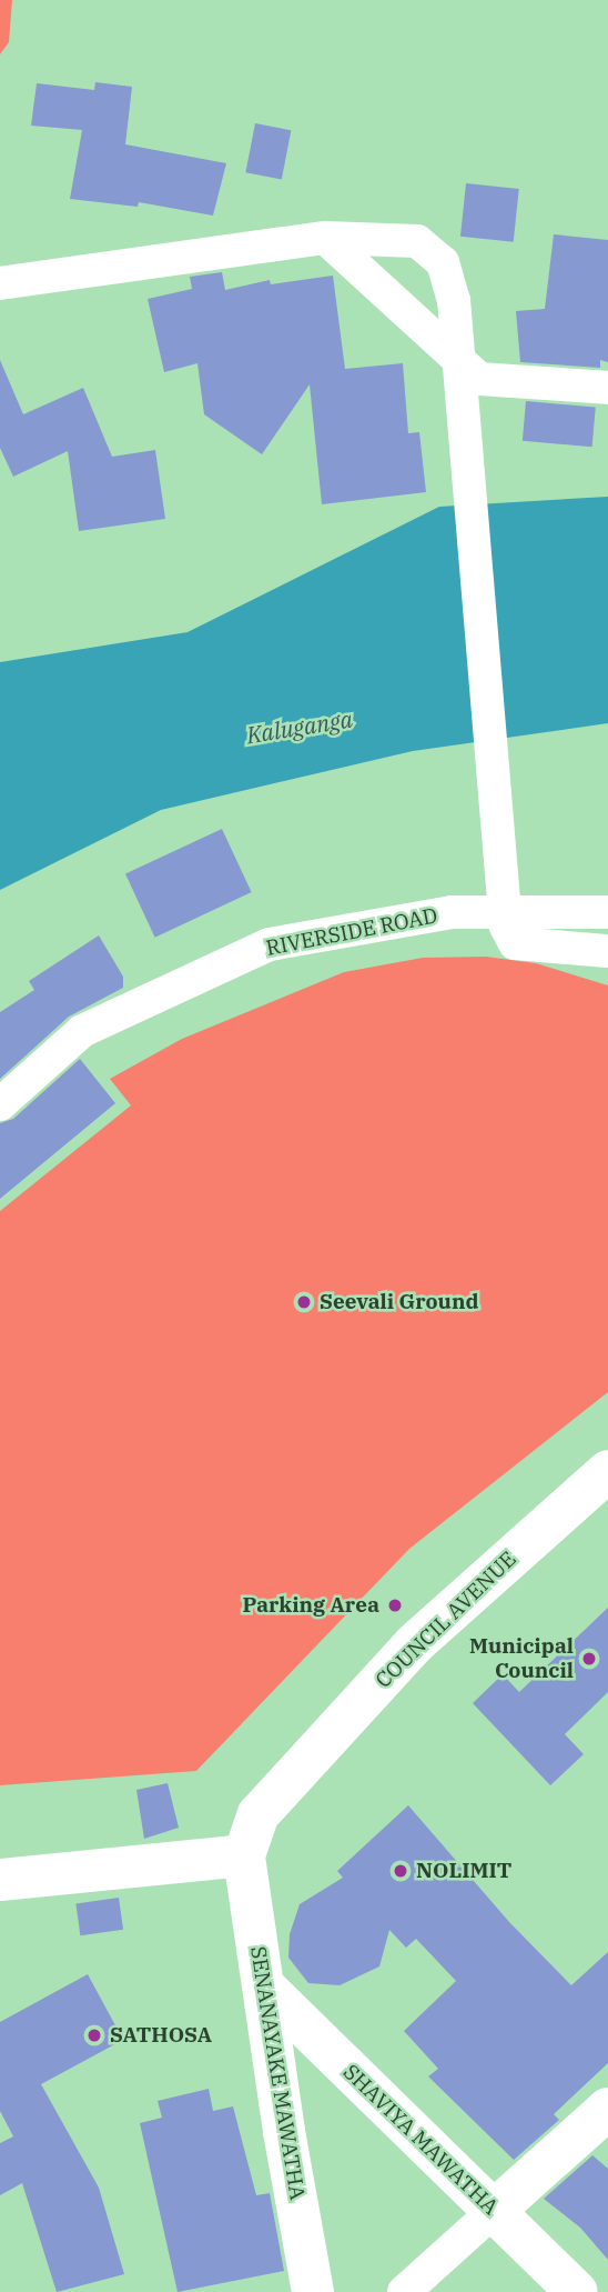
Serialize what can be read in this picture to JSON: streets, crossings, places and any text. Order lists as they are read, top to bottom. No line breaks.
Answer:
{"streets":{"main road":["COUNCIL AVENUE","SENANAYAKE MAWATHA","SHAVIYA MAWATHA"],"street":["RIVERSIDE ROAD"]},"crossings":[["COUNCIL AVENUE","SENANAYAKE MAWATHA"],["SENANAYAKE MAWATHA","SHAVIYA MAWATHA"]],"water":["Kaluganga"],"places":["Seevali Ground","Parking Area","Municipal Council","NOLIMIT","SATHOSA"]}
